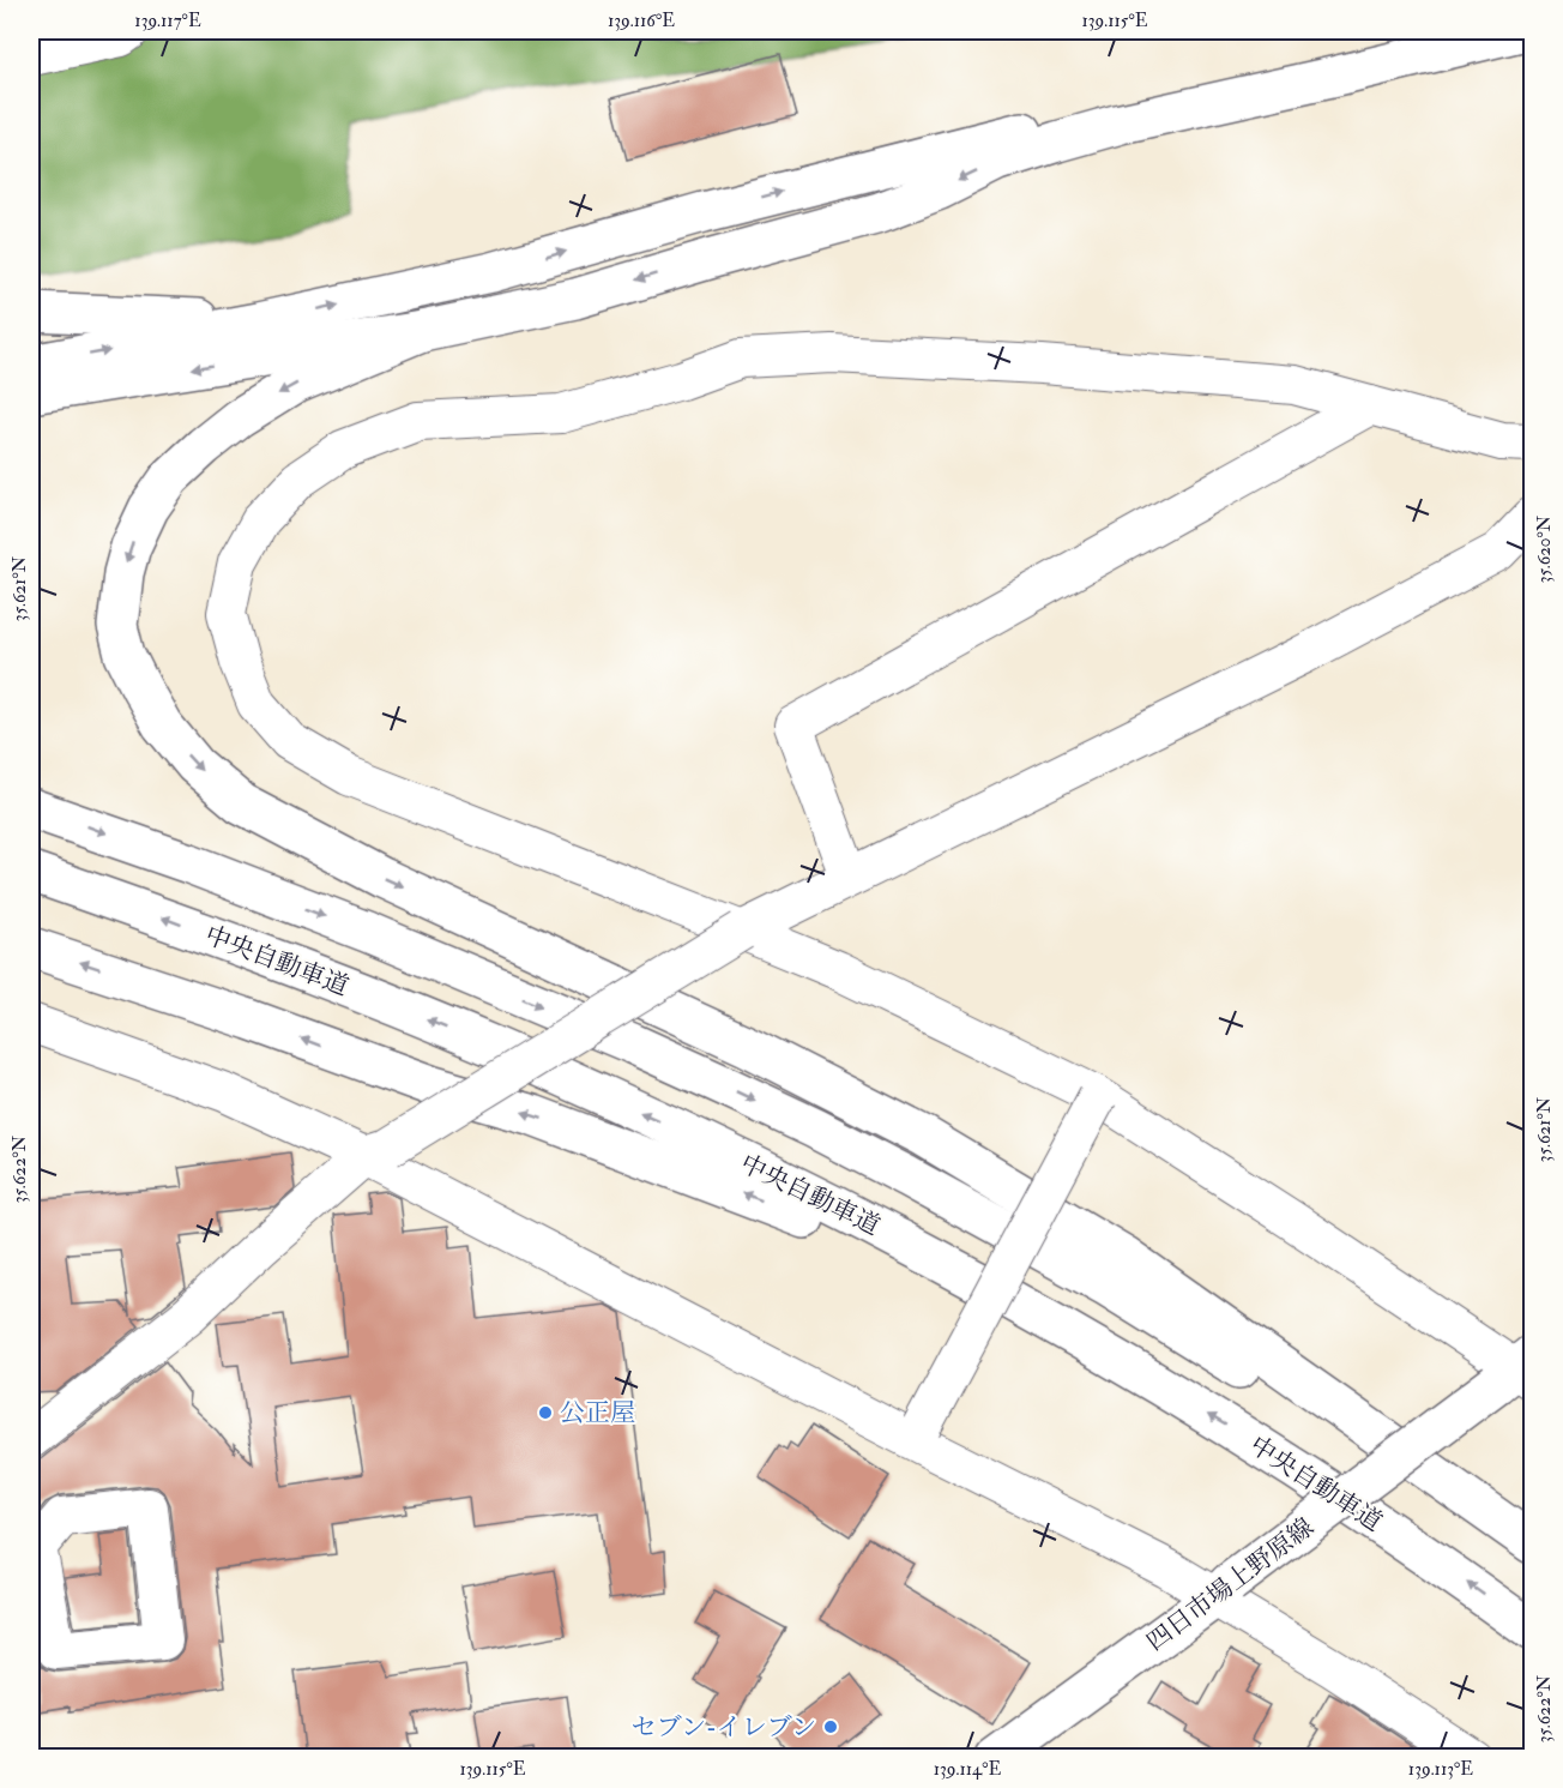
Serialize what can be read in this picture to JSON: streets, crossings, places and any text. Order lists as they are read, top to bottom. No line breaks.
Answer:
{"streets":{"main road":["中央自動車道","四日市場上野原線"]},"places":["公正屋","セブン-イレブン"],"coordinates":["139.117°E","139.116°E","139.115°E","35.620°N","35.621°N","35.622°N","139.114°E","139.113°E"]}
